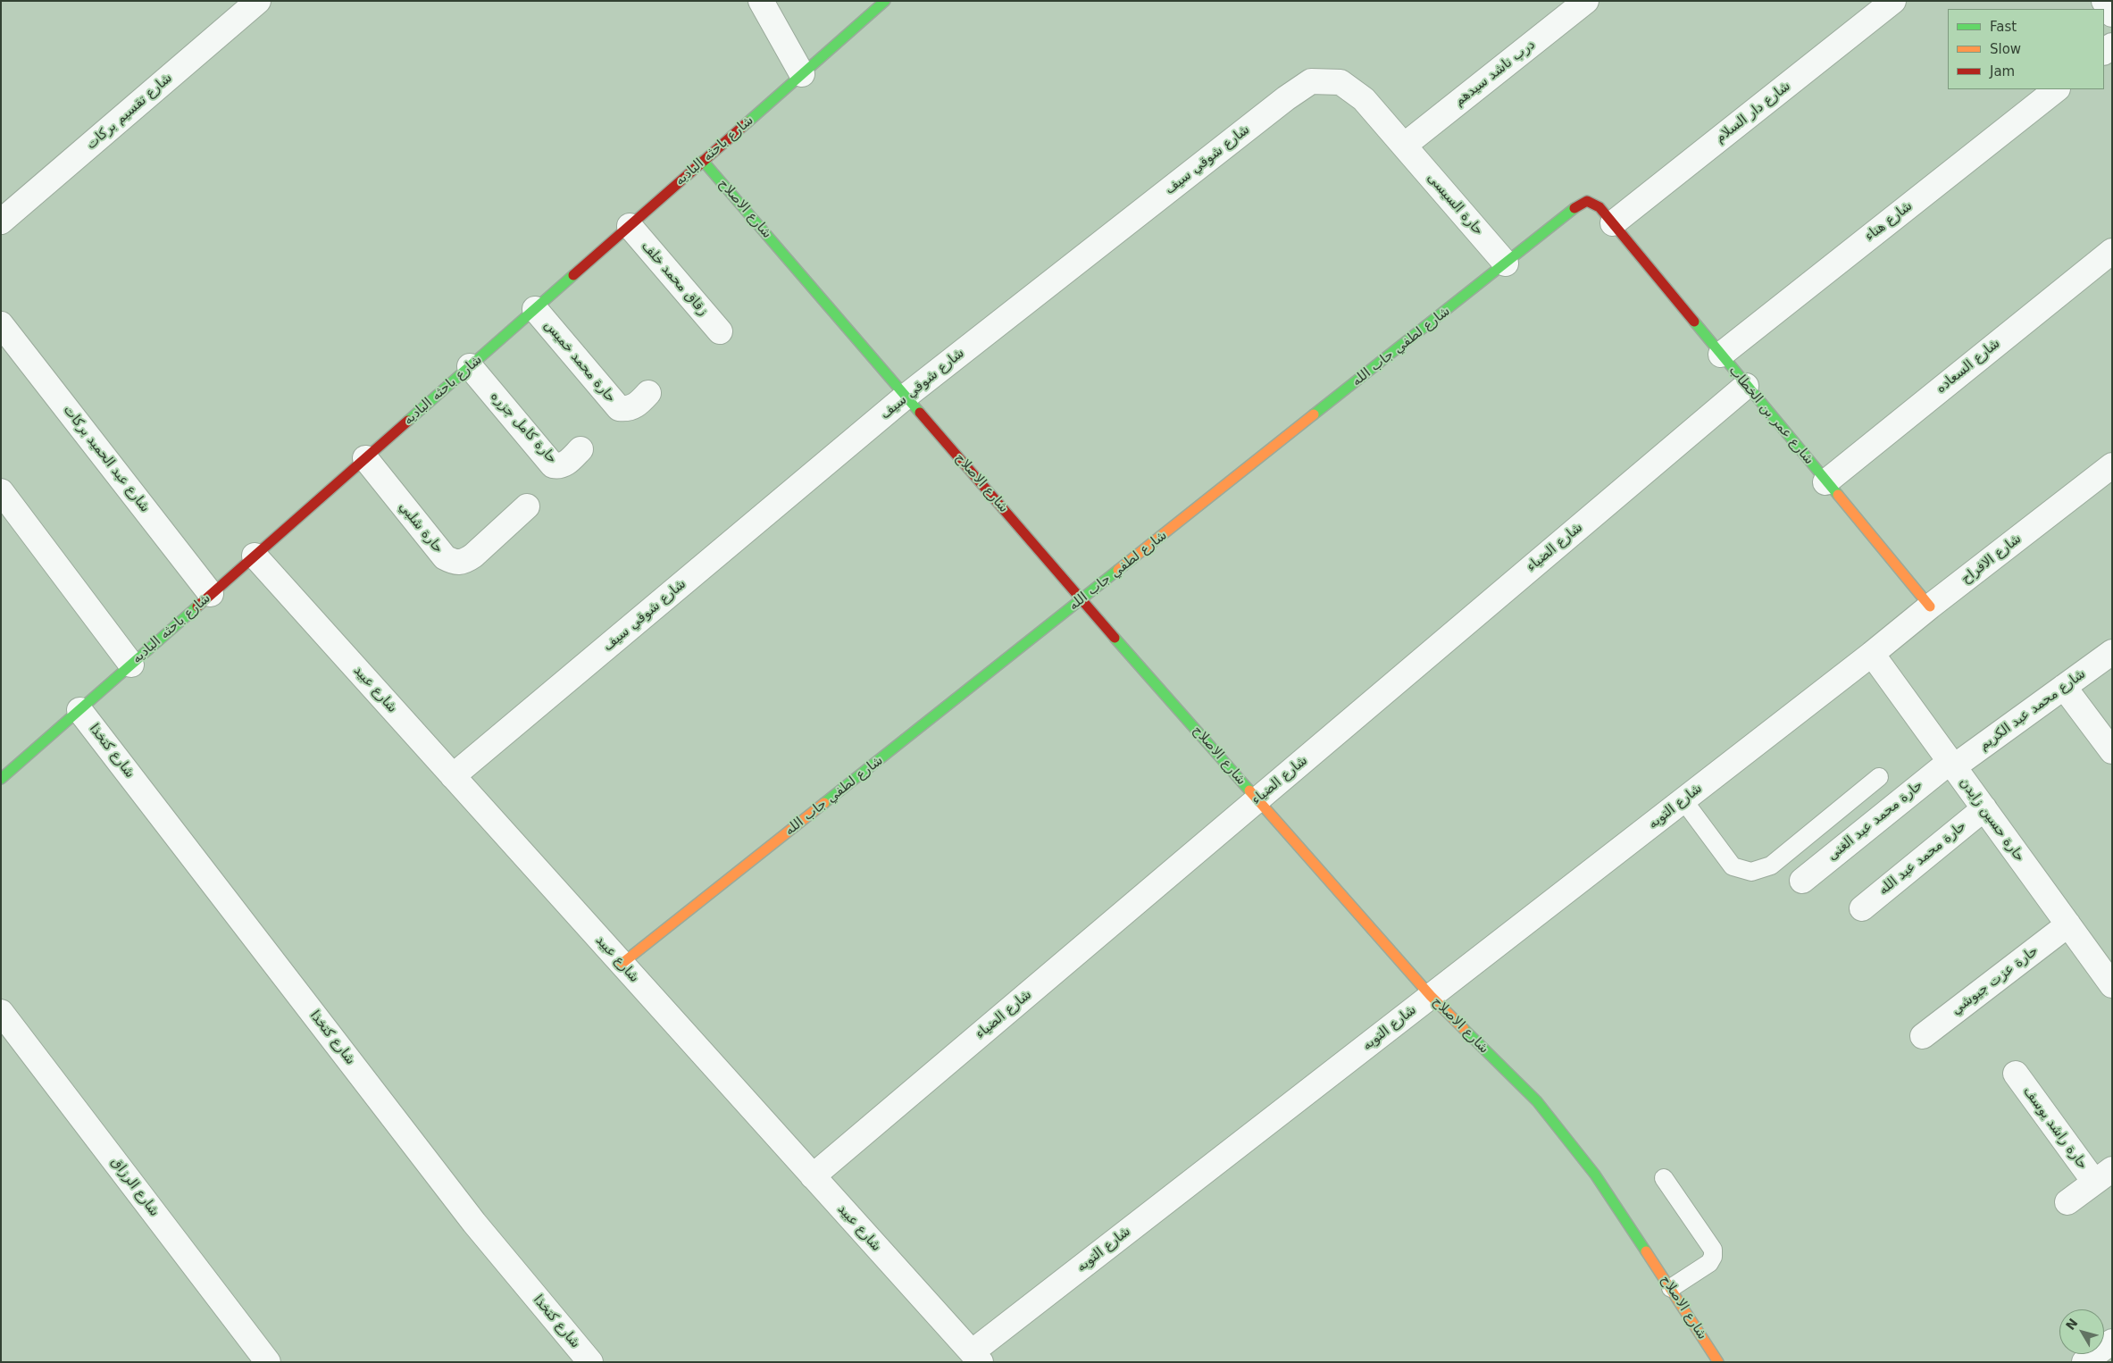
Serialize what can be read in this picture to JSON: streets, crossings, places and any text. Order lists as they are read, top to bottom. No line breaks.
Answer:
{"streets":{"street":["درب ناشد سيدهم","شارع تقسيم بركات","شارع دار السلام","شارع باحثه الباديه","شارع شوقي سيف","حارة السيسى","شارع الاصلاح","شارع هناء","زقاق محمد خلف","شارع لطفي جاب الله","حارة محمد خميس","شارع السعاده","شارع عمر بن الخطاب","حارة كامل جزره","شارع عبد الحميد بركات","حارة شلبي","شارع الضياء","شارع الافراح","شارع عبيد","شارع محمد عبد الكريم","شارع كتخذا","شارع التوبه","حارة حسين زايدن","حارة محمد عبد الغنى","حارة محمد عبد الله","حارة عزت جيوشي","حارة راشد يوسف","شارع الرزاق"]},"crossings":[["درب ناشد سيدهم","شارع شوقي سيف"],["درب ناشد سيدهم","حارة السيسى"],["شارع دار السلام","شارع لطفي جاب الله"],["شارع دار السلام","شارع عمر بن الخطاب"],["شارع باحثه الباديه","شارع الاصلاح"],["شارع باحثه الباديه","زقاق محمد خلف"],["شارع باحثه الباديه","حارة محمد خميس"],["شارع باحثه الباديه","حارة كامل جزره"],["شارع باحثه الباديه","شارع عبد الحميد بركات"],["شارع باحثه الباديه","حارة شلبي"],["شارع باحثه الباديه","شارع عبيد"],["شارع باحثه الباديه","شارع كتخذا"],["شارع شوقي سيف","حارة السيسى"],["شارع شوقي سيف","شارع الاصلاح"],["شارع شوقي سيف","شارع عبيد"],["حارة السيسى","شارع لطفي جاب الله"],["شارع الاصلاح","شارع لطفي جاب الله"],["شارع الاصلاح","شارع الضياء"],["شارع الاصلاح","شارع التوبه"],["شارع هناء","شارع عمر بن الخطاب"],["شارع لطفي جاب الله","شارع عمر بن الخطاب"],["شارع لطفي جاب الله","شارع عبيد"],["شارع السعاده","شارع عمر بن الخطاب"],["شارع عمر بن الخطاب","شارع الضياء"],["شارع عمر بن الخطاب","شارع الافراح"],["شارع الضياء","شارع عبيد"],["شارع الافراح","شارع التوبه"],["شارع الافراح","حارة حسين زايدن"],["شارع عبيد","شارع التوبه"],["شارع محمد عبد الكريم","حارة حسين زايدن"],["شارع محمد عبد الكريم","حارة محمد عبد الغنى"],["شارع التوبه","حارة حسين زايدن"],["حارة حسين زايدن","حارة محمد عبد الغنى"],["حارة حسين زايدن","حارة محمد عبد الله"],["حارة حسين زايدن","حارة عزت جيوشي"]],"legend":["Fast","Slow","Jam"],"north":"top left"}
